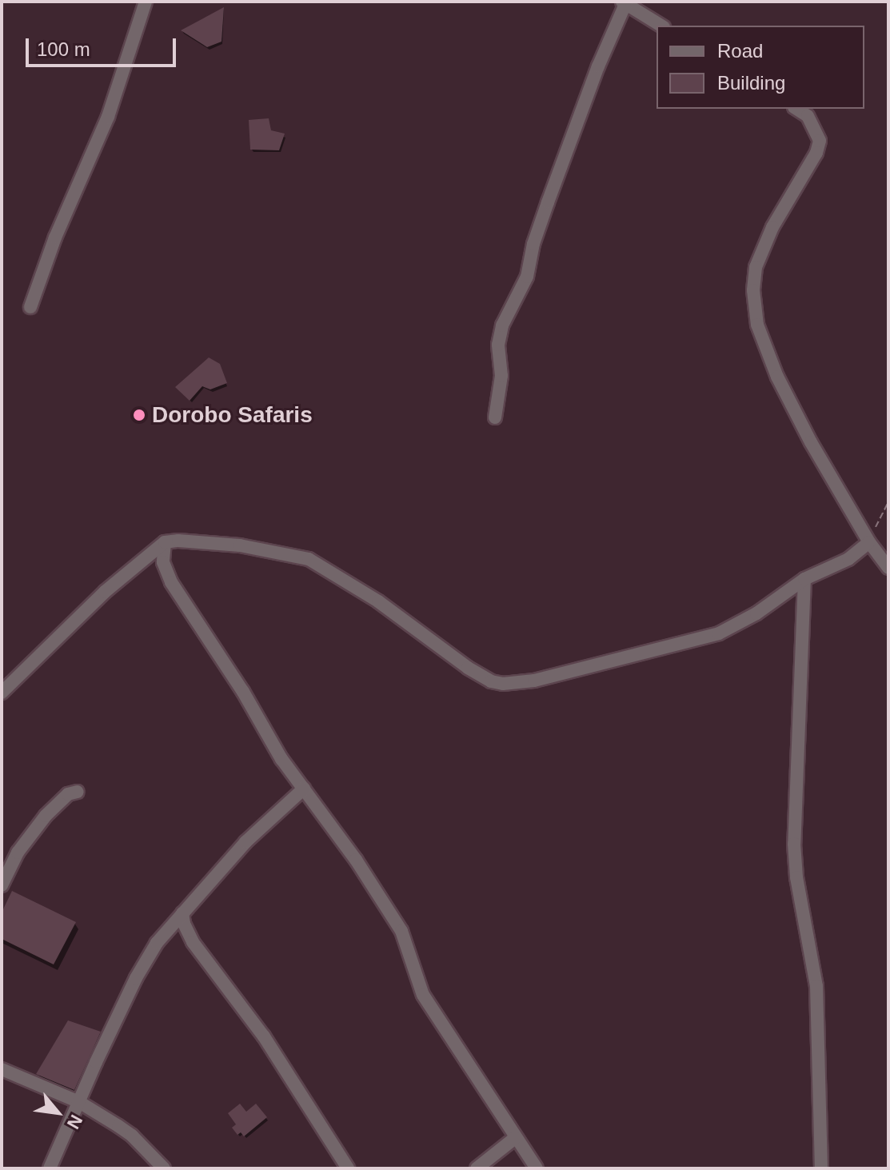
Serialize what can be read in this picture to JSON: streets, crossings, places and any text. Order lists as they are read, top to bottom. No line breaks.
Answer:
{"places":["Dorobo Safaris"],"legend":["Road","Building"],"scale_bar":"100 m","north":"bottom right"}
